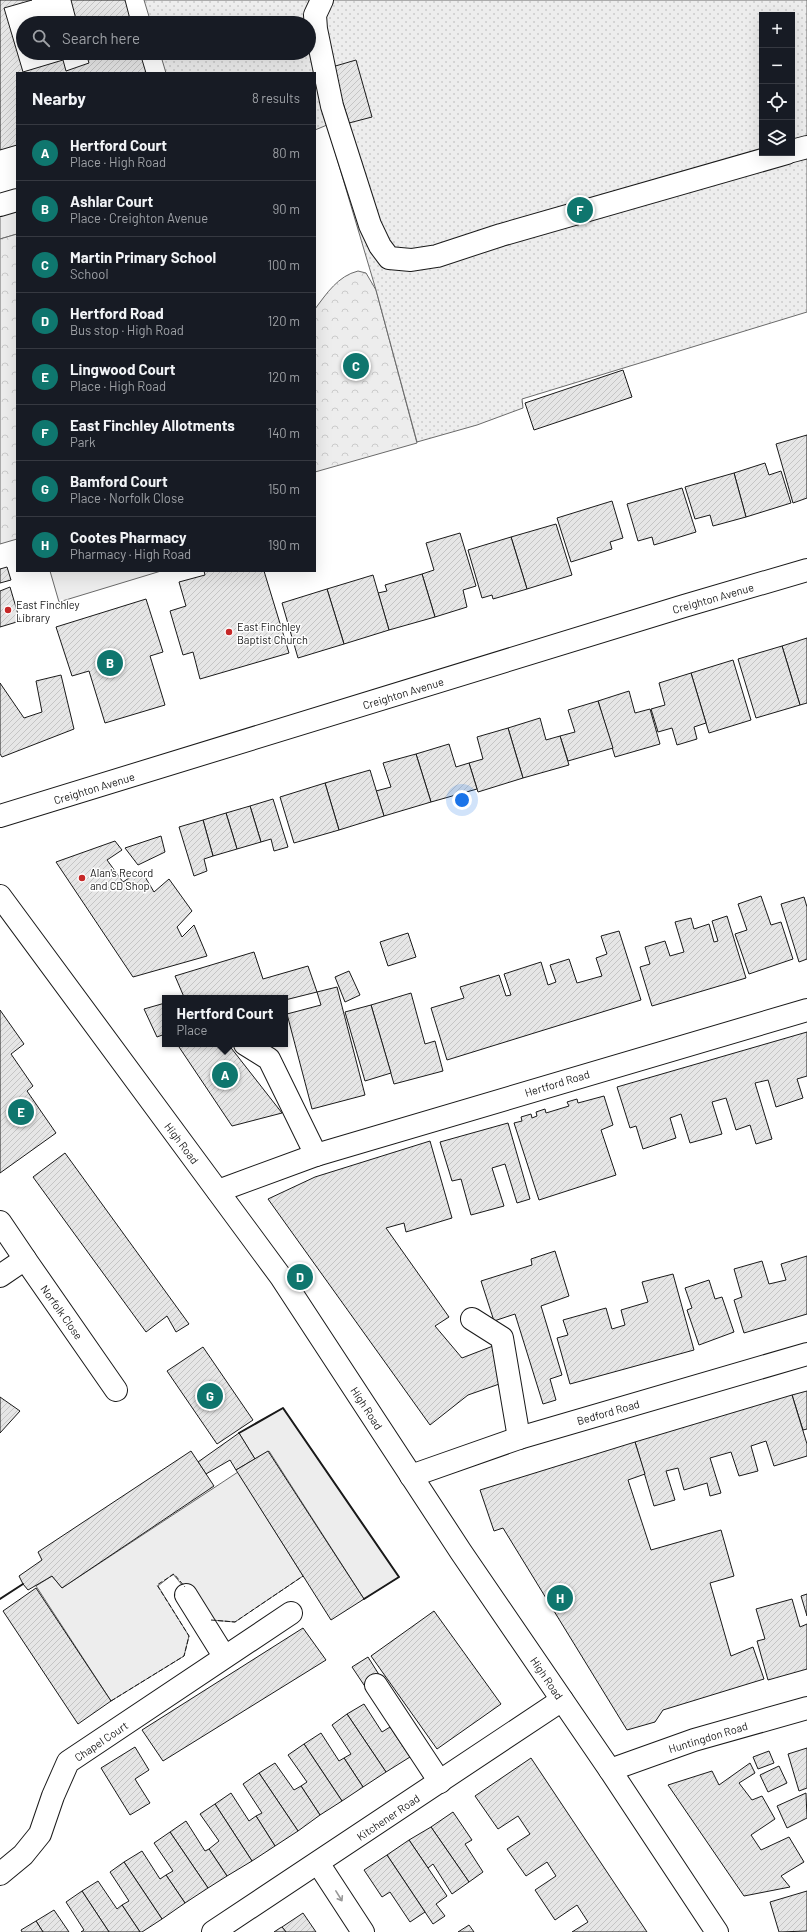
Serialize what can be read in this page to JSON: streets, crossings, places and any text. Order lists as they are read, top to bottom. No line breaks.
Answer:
{"streets":{"street":["Creighton Avenue","Hertford Road","High Road","Norfolk Close","Bedford Road","Huntingdon Road","Chapel Court","Kitchener Road"]},"crossings":[["Hertford Road","High Road"],["High Road","Bedford Road"],["High Road","Huntingdon Road"],["High Road","Kitchener Road"]],"places":["East Finchley Library","East Finchley Baptist Church","Alan's Record and CD Shop"],"page":{"map_buttons":["+","−"],"search":"Search here","heading":["Nearby","8 results"],"list":[{"mark":"A","name":"Hertford Court","note":"Place · High Road","value":"80 m"},{"mark":"B","name":"Ashlar Court","note":"Place · Creighton Avenue","value":"90 m"},{"mark":"C","name":"Martin Primary School","note":"School","value":"100 m"},{"mark":"D","name":"Hertford Road","note":"Bus stop · High Road","value":"120 m"},{"mark":"E","name":"Lingwood Court","note":"Place · High Road","value":"120 m"},{"mark":"F","name":"East Finchley Allotments","note":"Park","value":"140 m"},{"mark":"G","name":"Bamford Court","note":"Place · Norfolk Close","value":"150 m"},{"mark":"H","name":"Cootes Pharmacy","note":"Pharmacy · High Road","value":"190 m"}],"pins":["F","C","B","A","E","D","G","H"],"popup":["Hertford Court","Place"]}}
